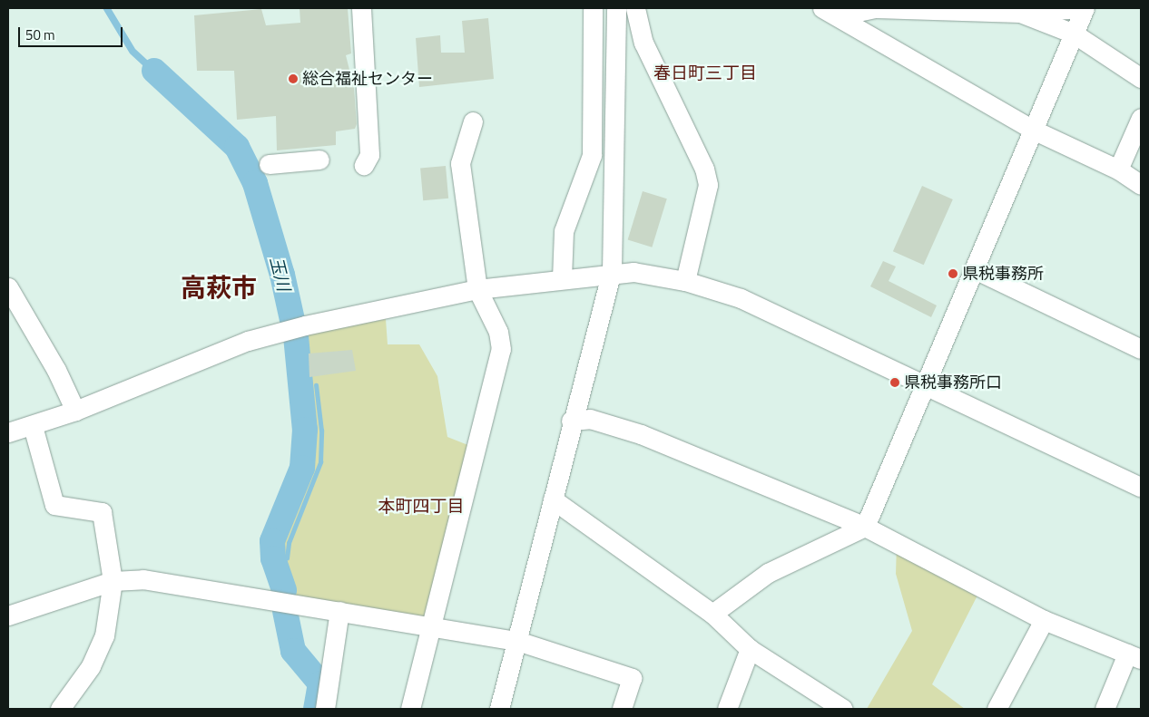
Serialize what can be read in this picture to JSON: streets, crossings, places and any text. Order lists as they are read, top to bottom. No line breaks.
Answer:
{"districts":["春日町三丁目","高萩市","本町四丁目"],"water":["玉川"],"places":["総合福祉センター","県税事務所","県税事務所口"],"scale_bar":"50 m"}
